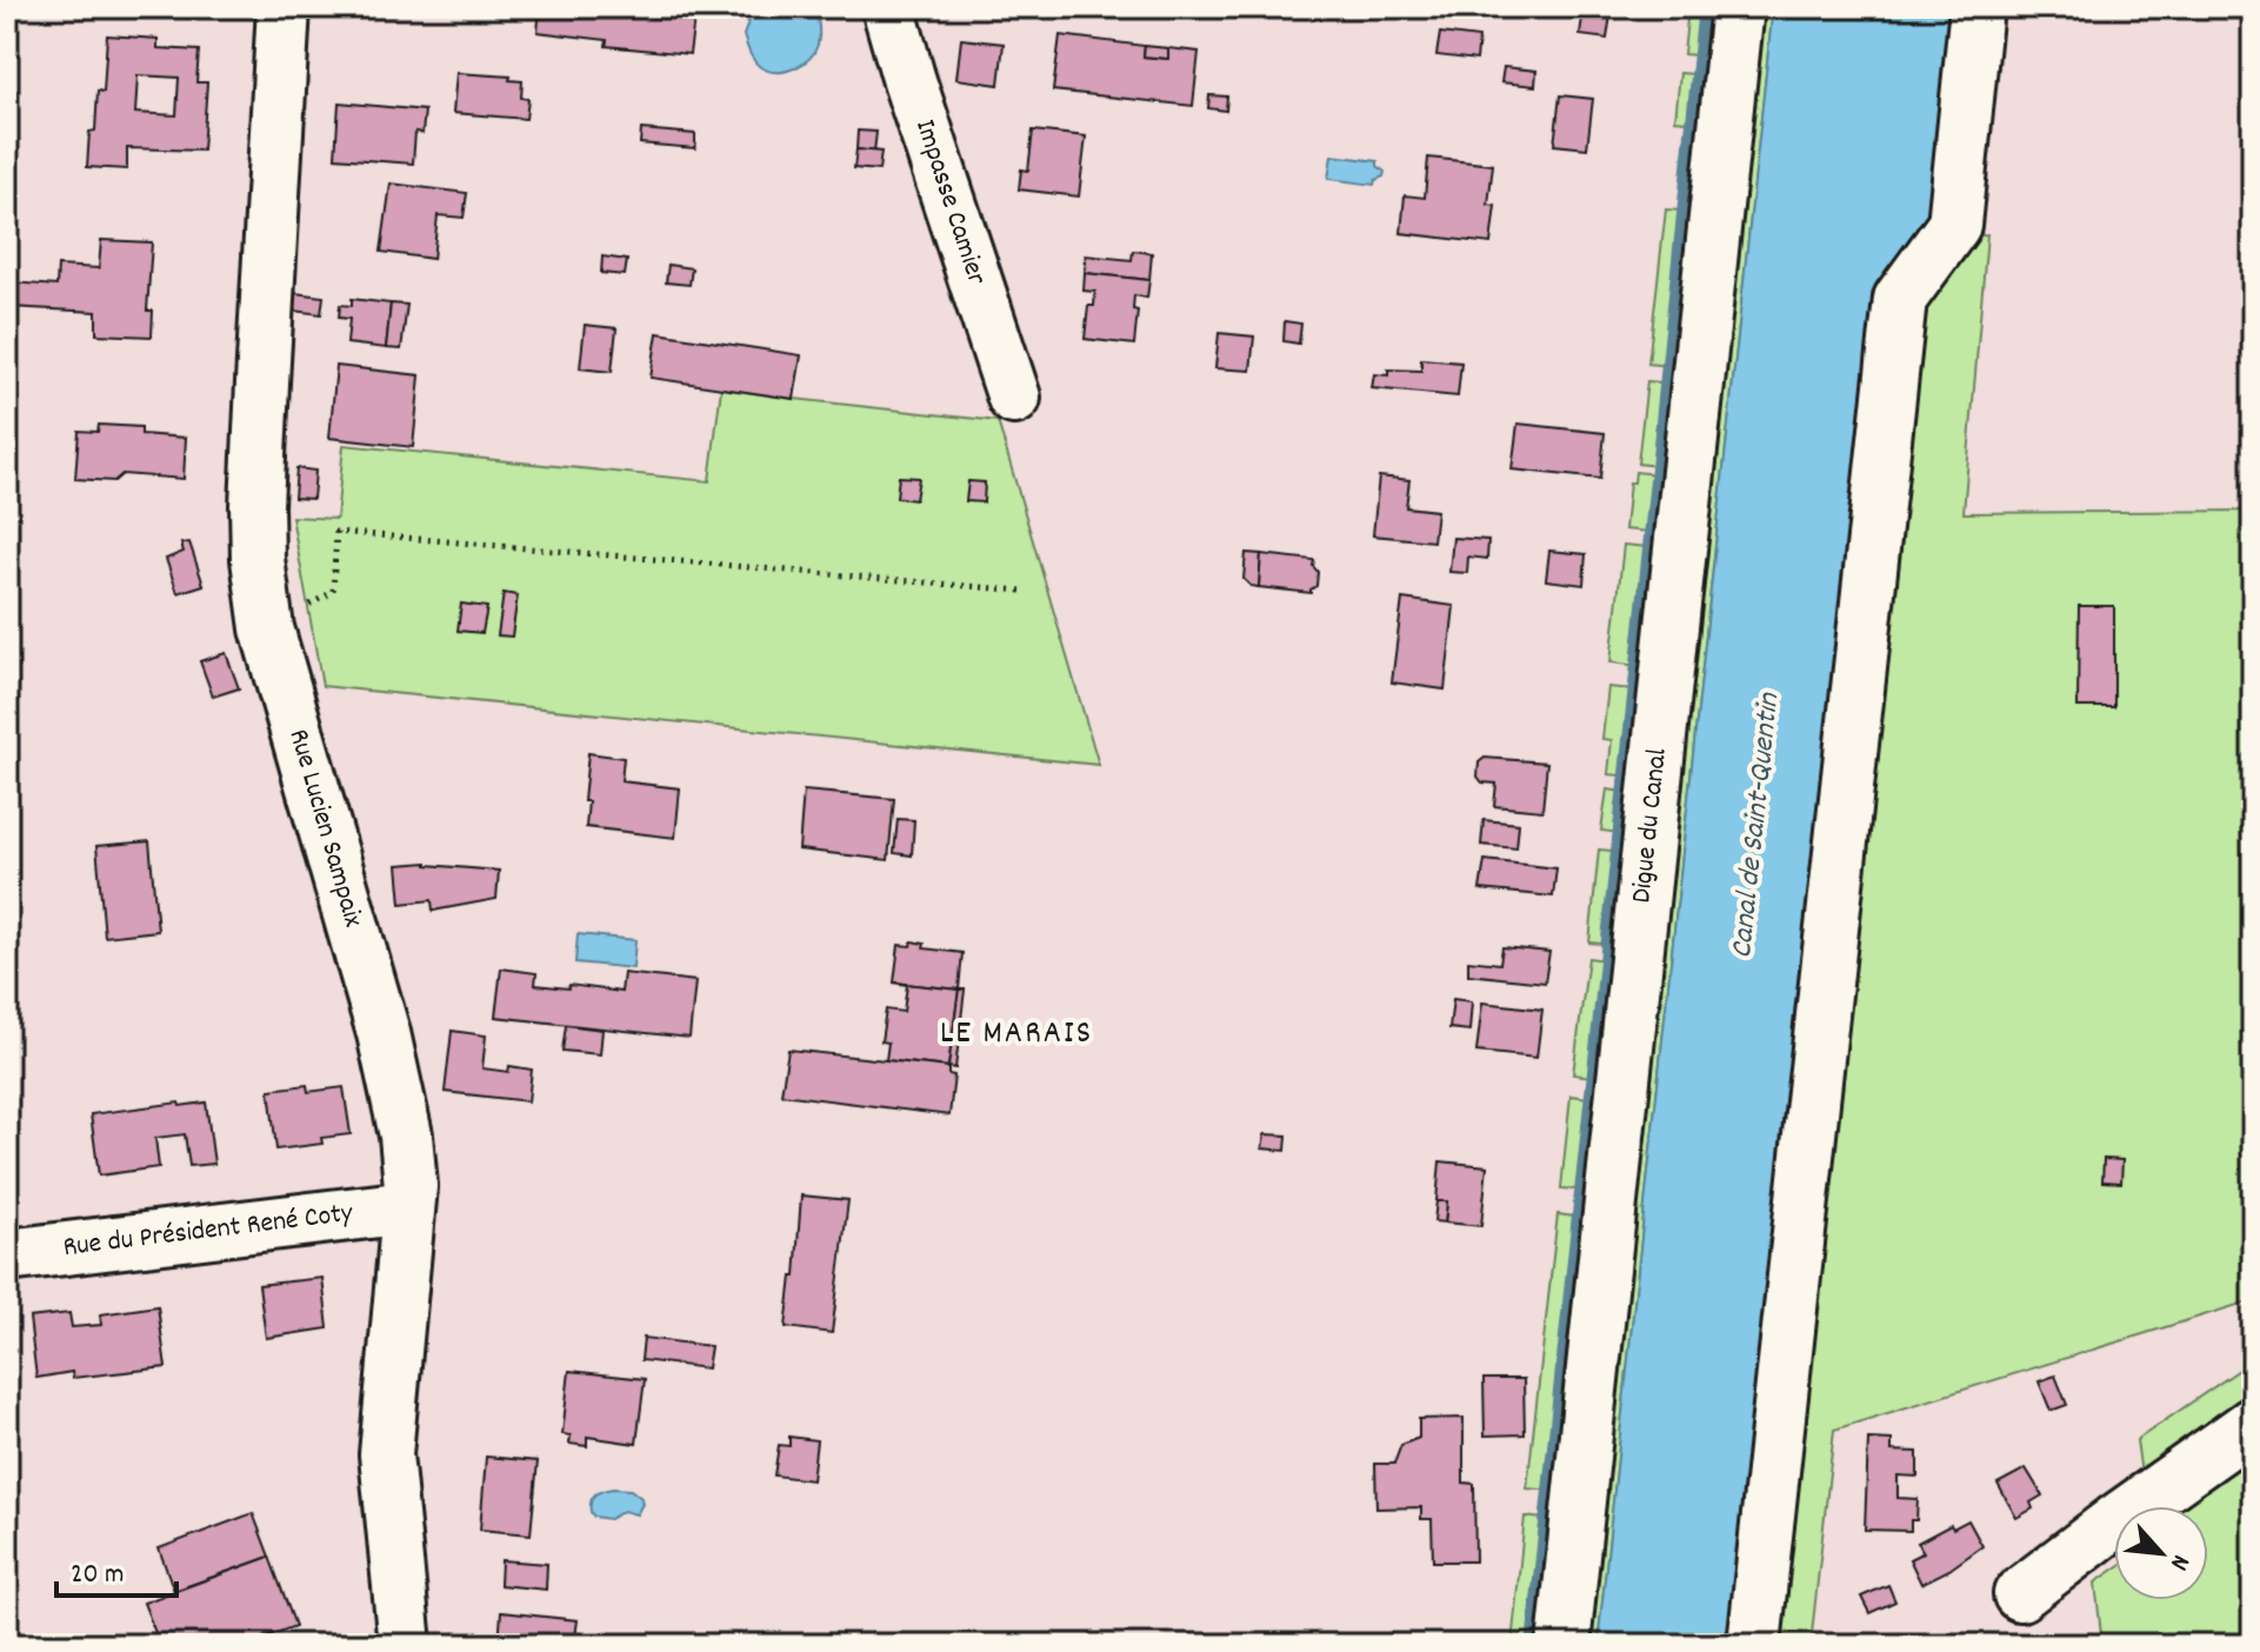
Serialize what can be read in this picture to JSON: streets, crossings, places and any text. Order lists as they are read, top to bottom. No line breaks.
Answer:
{"streets":{"street":["Impasse Camier","Digue du Canal","Rue Lucien Sampaix","Rue du Président René Coty"]},"crossings":[["Rue Lucien Sampaix","Rue du Président René Coty"]],"districts":["LE MARAIS"],"water":["Canal de Saint-Quentin"],"scale_bar":"20 m","north":"bottom right"}
